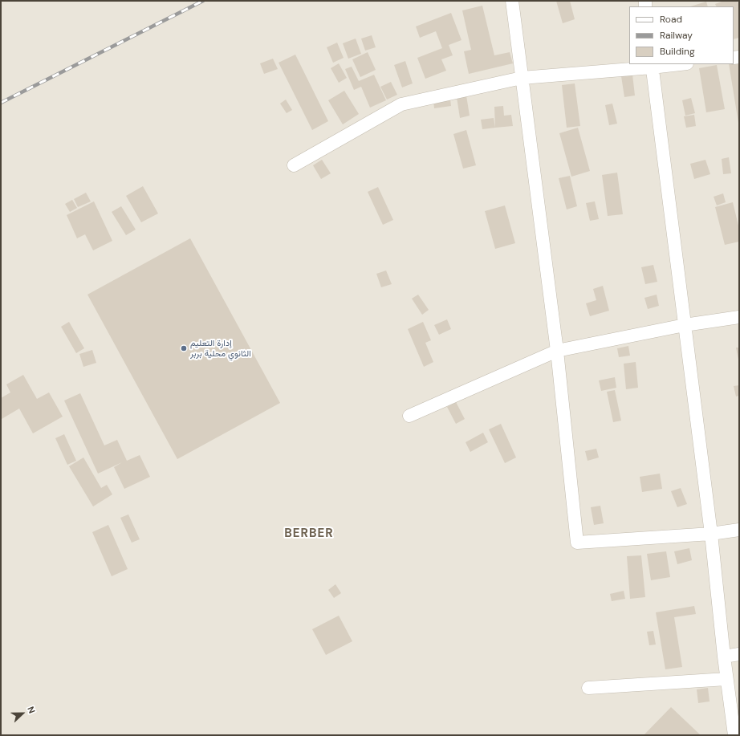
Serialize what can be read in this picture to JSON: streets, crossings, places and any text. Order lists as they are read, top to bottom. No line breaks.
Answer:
{"districts":["BERBER"],"places":["إدارة التعليم الثانوي محلية بربر"],"legend":["Road","Railway","Building"],"north":"right"}
